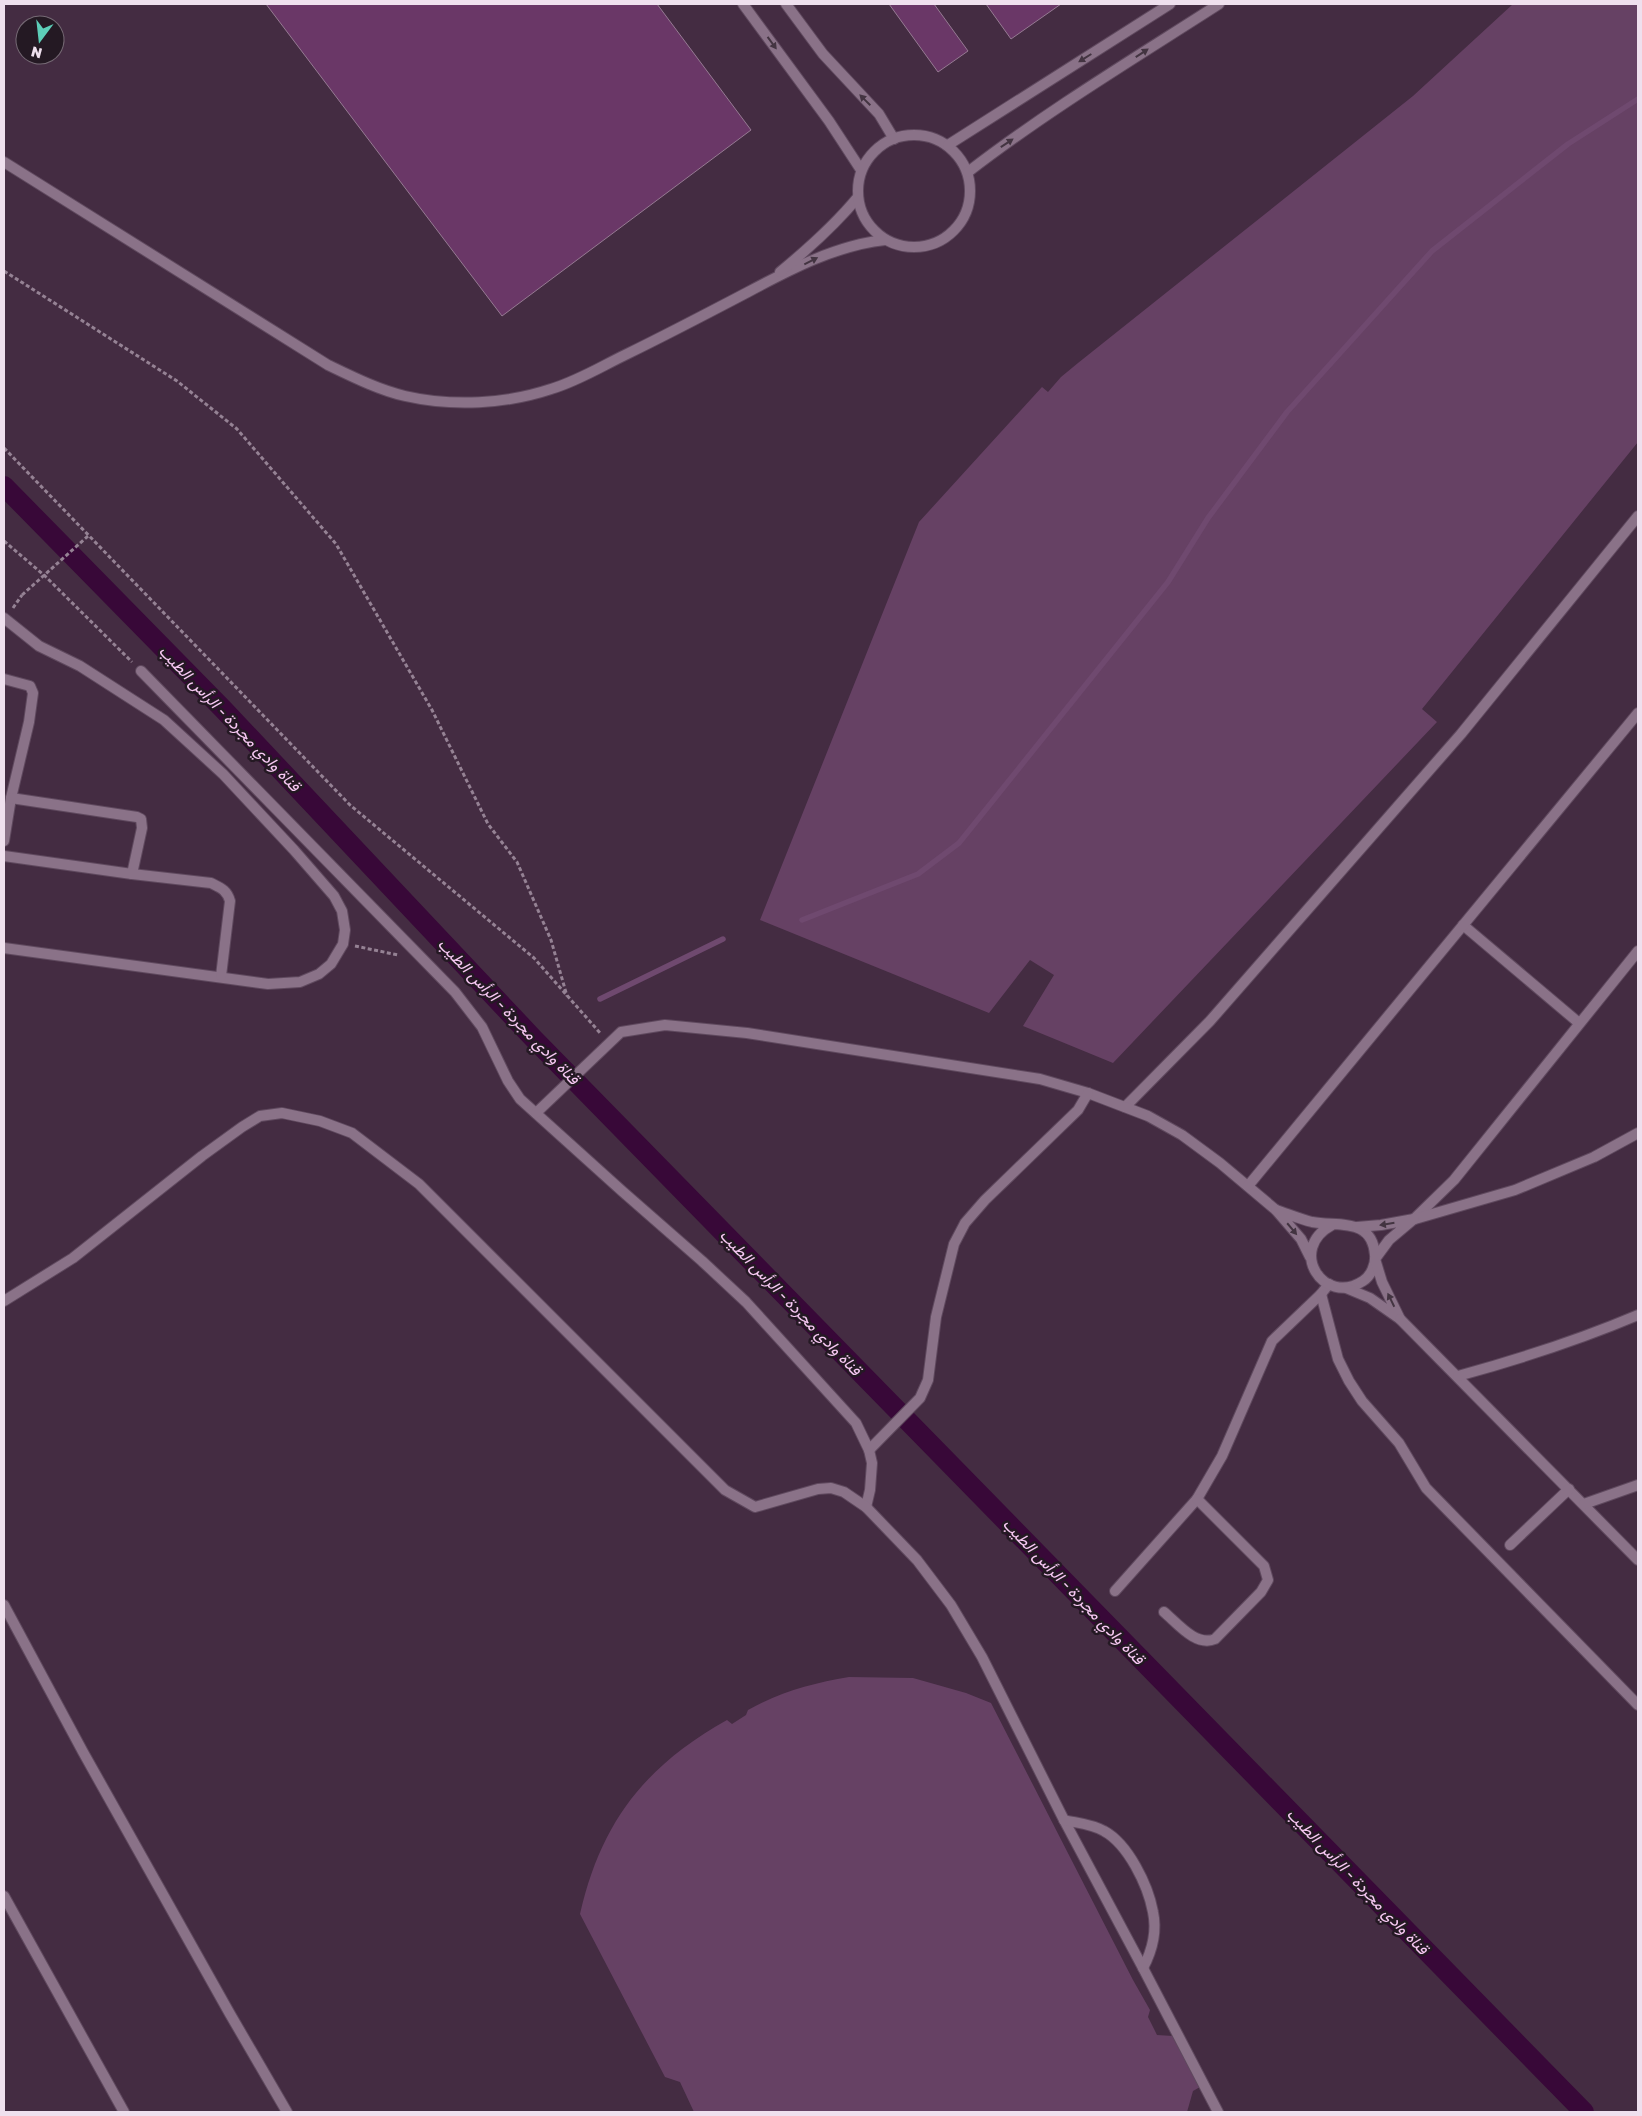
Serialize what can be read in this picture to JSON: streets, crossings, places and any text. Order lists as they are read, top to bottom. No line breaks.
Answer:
{"water":["قناة وادي مجردة - الرأس الطيب"],"north":"bottom"}
